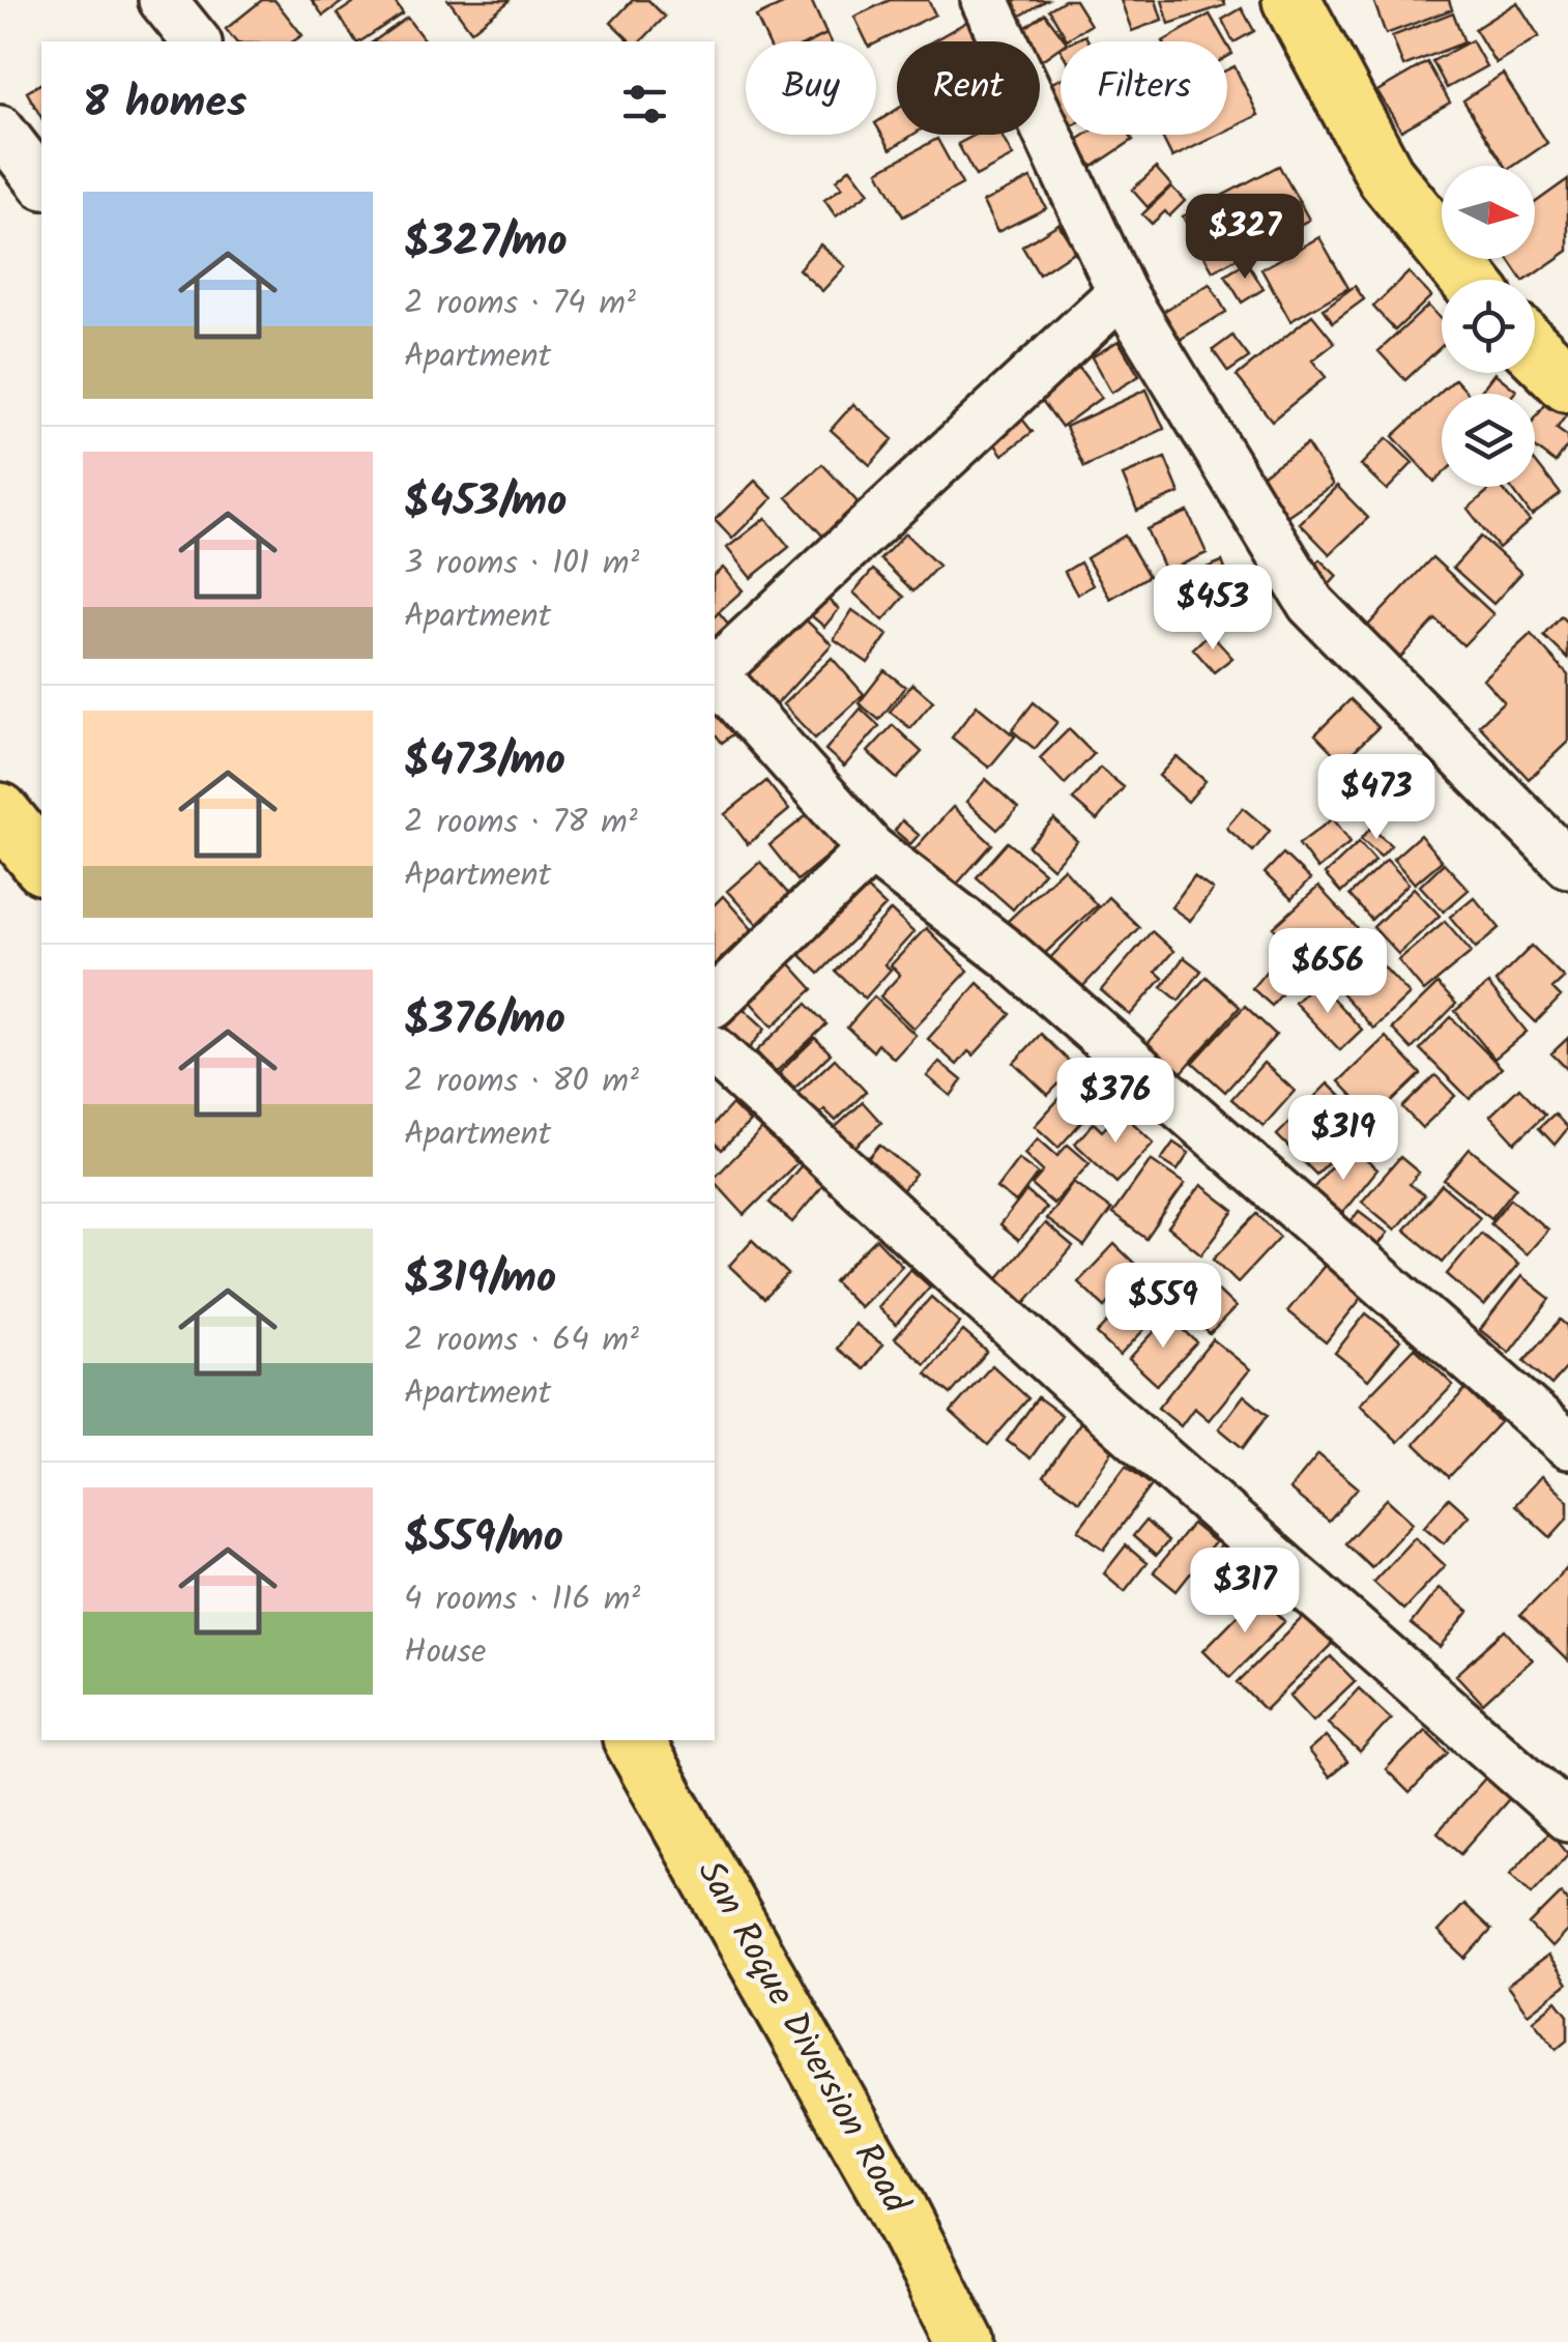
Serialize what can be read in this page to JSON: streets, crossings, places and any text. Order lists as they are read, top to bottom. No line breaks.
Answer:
{"streets":{"main road":["San Roque Diversion Road"]},"north":"right","page":{"chip":["Buy","Rent","Filters"],"heading":"8 homes","list":[{"name":"$327/mo","note":"2 rooms · 74 m² · Apartment"},{"name":"$453/mo","note":"3 rooms · 101 m² · Apartment"},{"name":"$473/mo","note":"2 rooms · 78 m² · Apartment"},{"name":"$376/mo","note":"2 rooms · 80 m² · Apartment"},{"name":"$319/mo","note":"2 rooms · 64 m² · Apartment"},{"name":"$559/mo","note":"4 rooms · 116 m² · House"}],"price":["$327","$453","$473","$656","$376","$319","$559","$317"]}}
